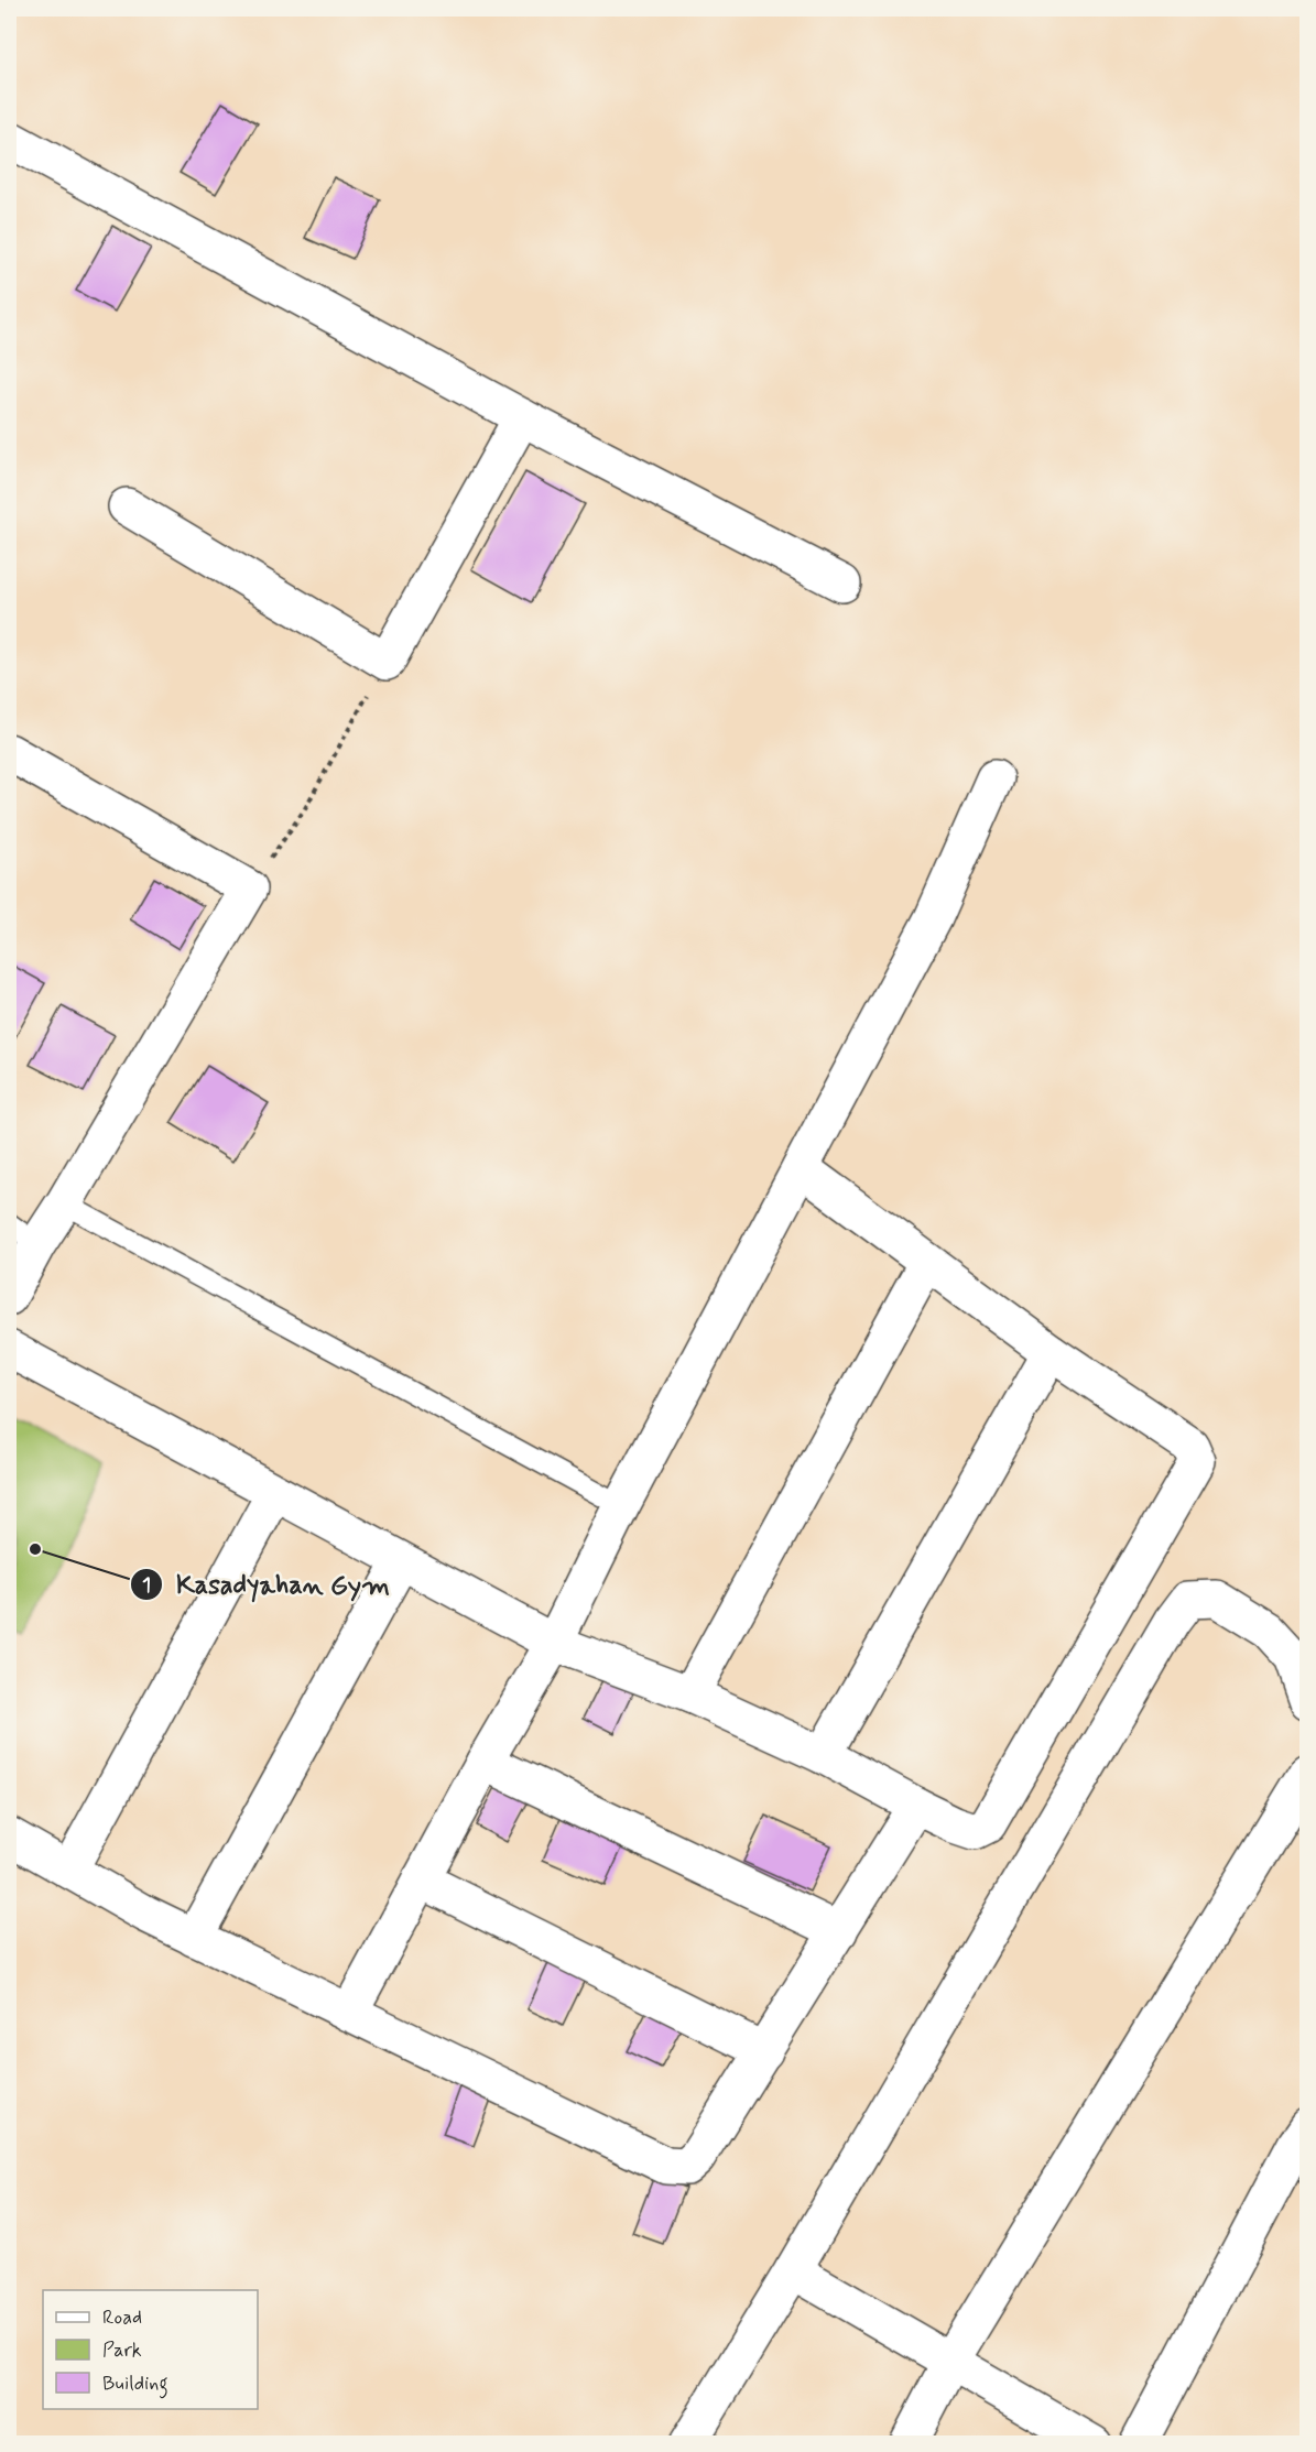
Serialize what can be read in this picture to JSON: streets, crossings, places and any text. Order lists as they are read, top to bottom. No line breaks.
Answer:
{"places":["Kasadyahan Gym"],"legend":["Road","Park","Building"]}
